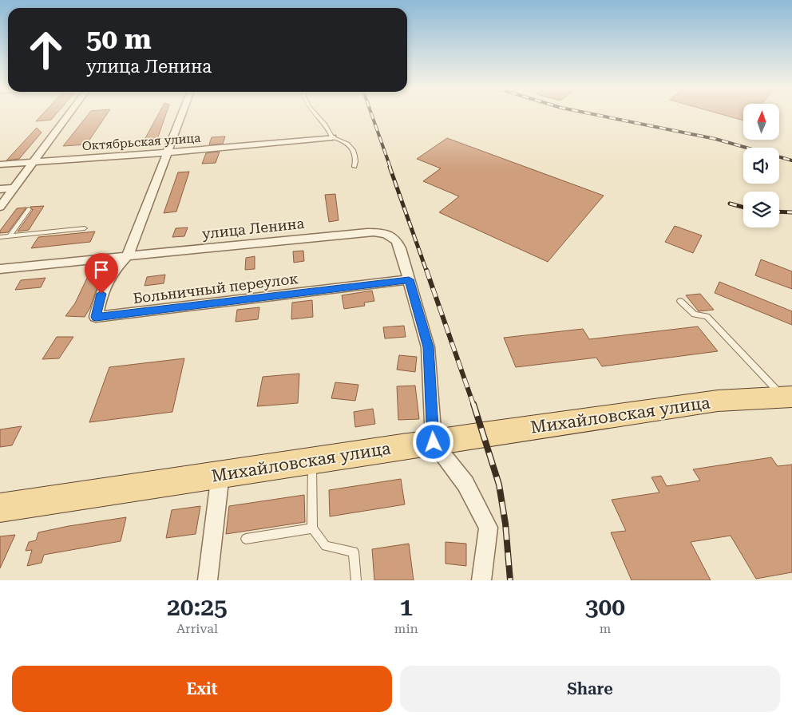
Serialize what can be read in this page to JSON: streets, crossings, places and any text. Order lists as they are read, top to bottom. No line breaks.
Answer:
{"streets":{"main road":["Михайловская улица"],"street":["Октябрьская улица","улица Ленина","Больничный переулок"]},"crossings":[["улица Ленина","Больничный переулок"],["улица Ленина","Михайловская улица"]],"north":"top","page":{"turn":["50 m","улица Ленина"],"eta":["20:25","Arrival","1","min","300","m"],"buttons":["Exit","Share"]}}
